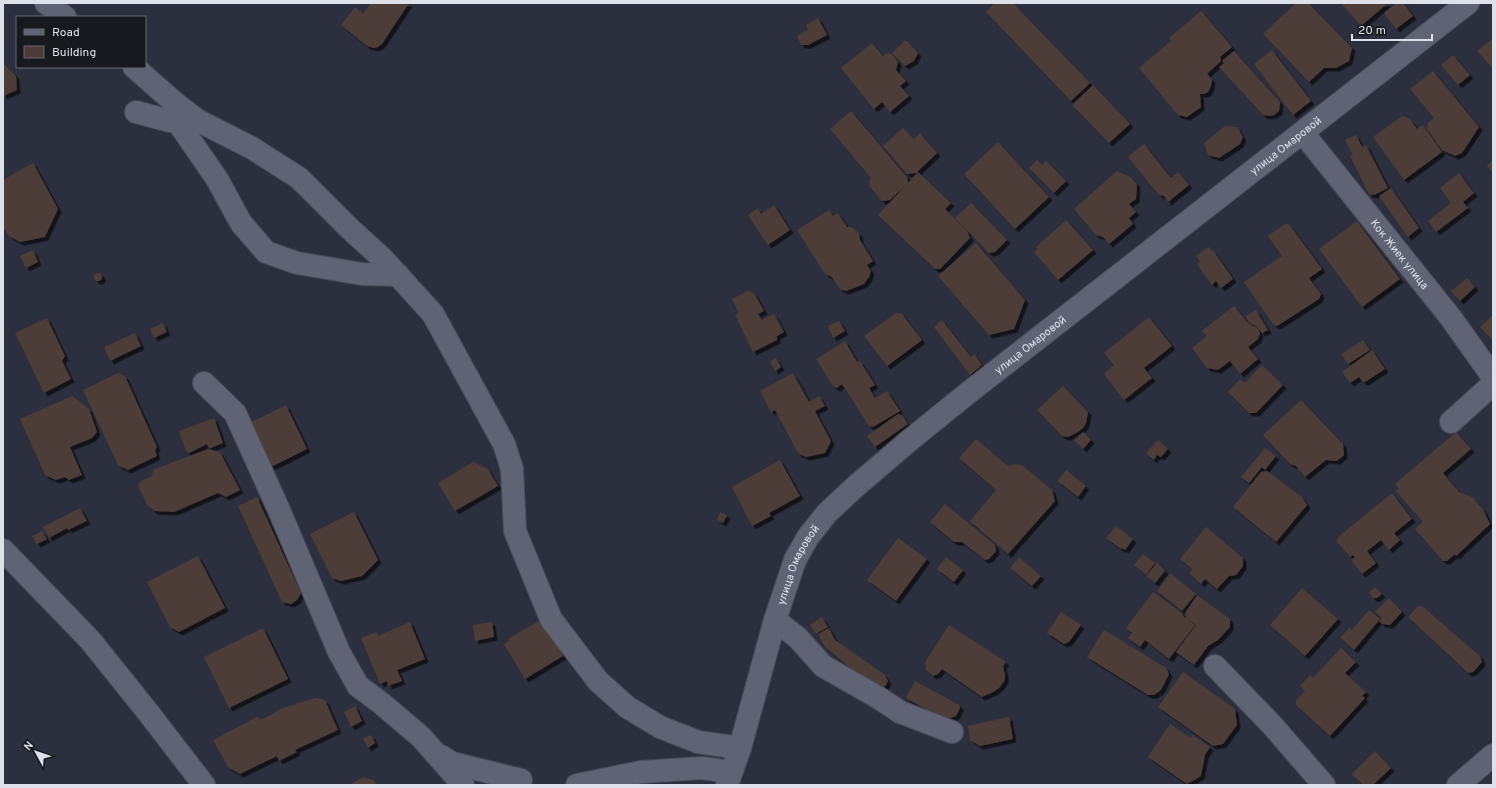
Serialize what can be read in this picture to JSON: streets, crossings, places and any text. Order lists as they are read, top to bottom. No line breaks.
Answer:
{"streets":{"street":["улица Омаровой","Кок Жиек улица"]},"crossings":[["улица Омаровой","Кок Жиек улица"]],"legend":["Road","Building"],"scale_bar":"20 m","north":"top left"}
